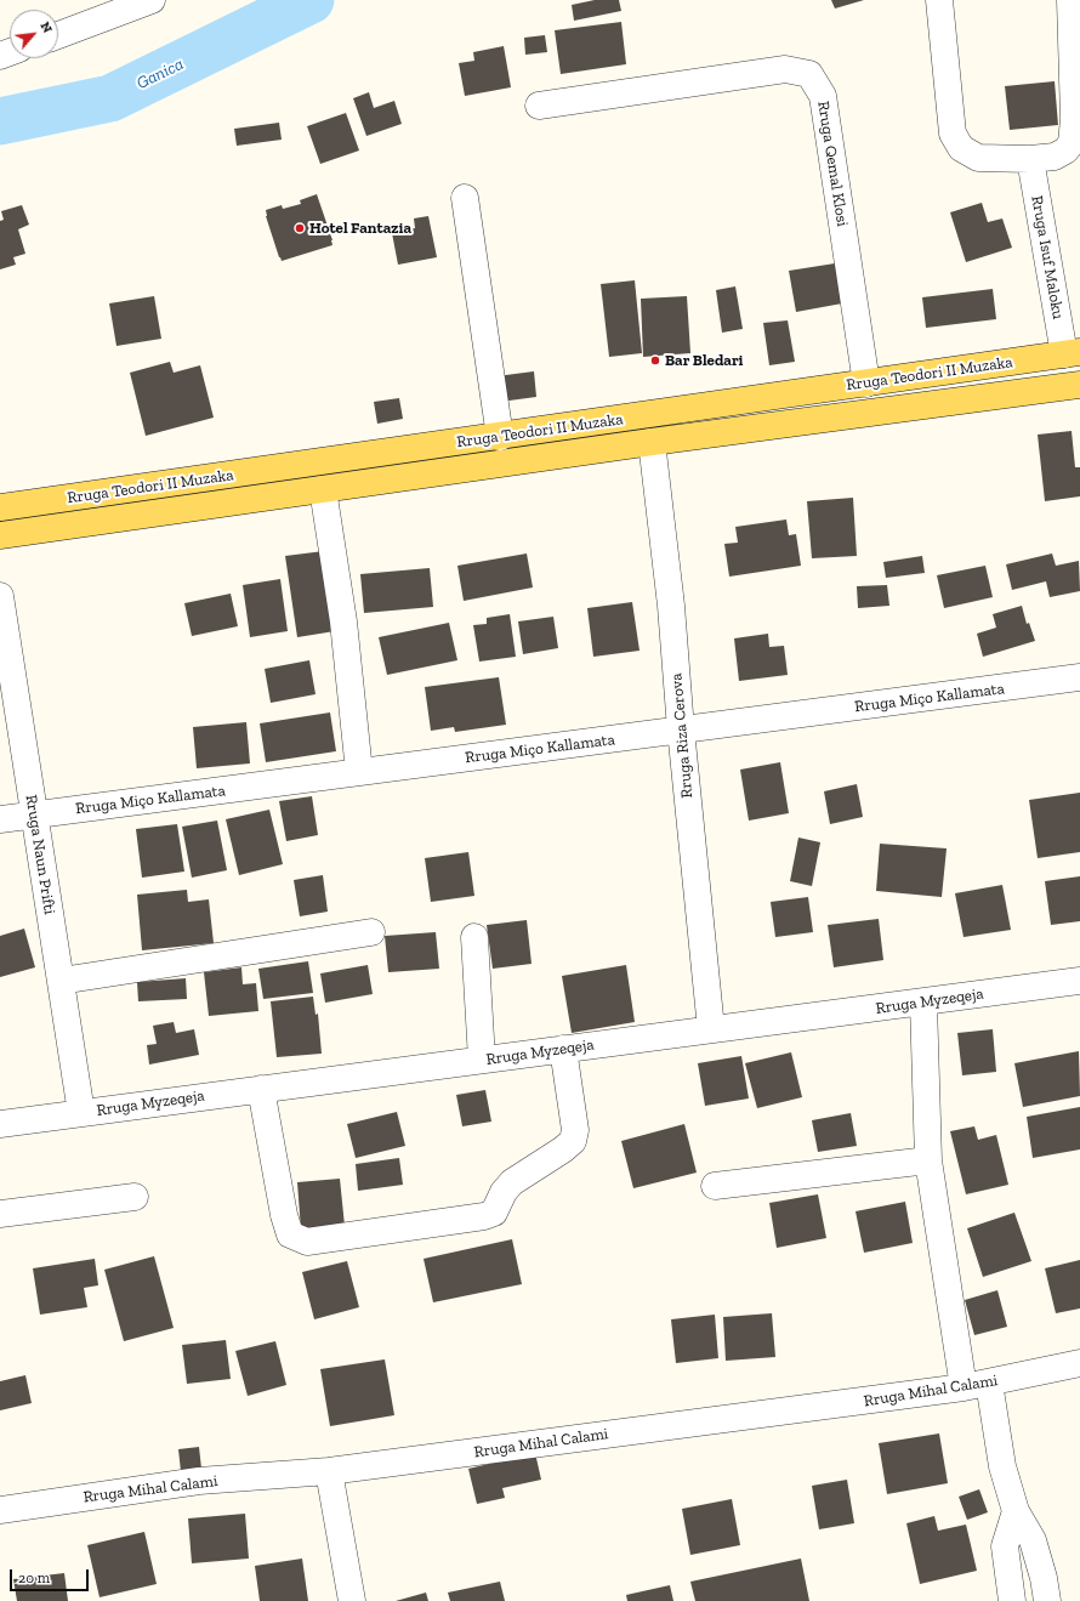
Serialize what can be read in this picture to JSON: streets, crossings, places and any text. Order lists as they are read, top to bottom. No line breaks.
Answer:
{"streets":{"main road":["Rruga Teodori II Muzaka"],"street":["Rruga Qemal Klosi","Rruga Isuf Maloku","Rruga Miço Kallamata","Rruga Riza Cerova","Rruga Naun Prifti","Rruga Myzeqeja","Rruga Mihal Calami"]},"crossings":[["Rruga Qemal Klosi","Rruga Teodori II Muzaka"],["Rruga Isuf Maloku","Rruga Teodori II Muzaka"],["Rruga Teodori II Muzaka","Rruga Riza Cerova"],["Rruga Miço Kallamata","Rruga Riza Cerova"],["Rruga Miço Kallamata","Rruga Naun Prifti"],["Rruga Riza Cerova","Rruga Myzeqeja"],["Rruga Naun Prifti","Rruga Myzeqeja"]],"water":["Ganica"],"places":["Hotel Fantazia","Bar Bledari"],"scale_bar":"20 m","north":"top right"}
